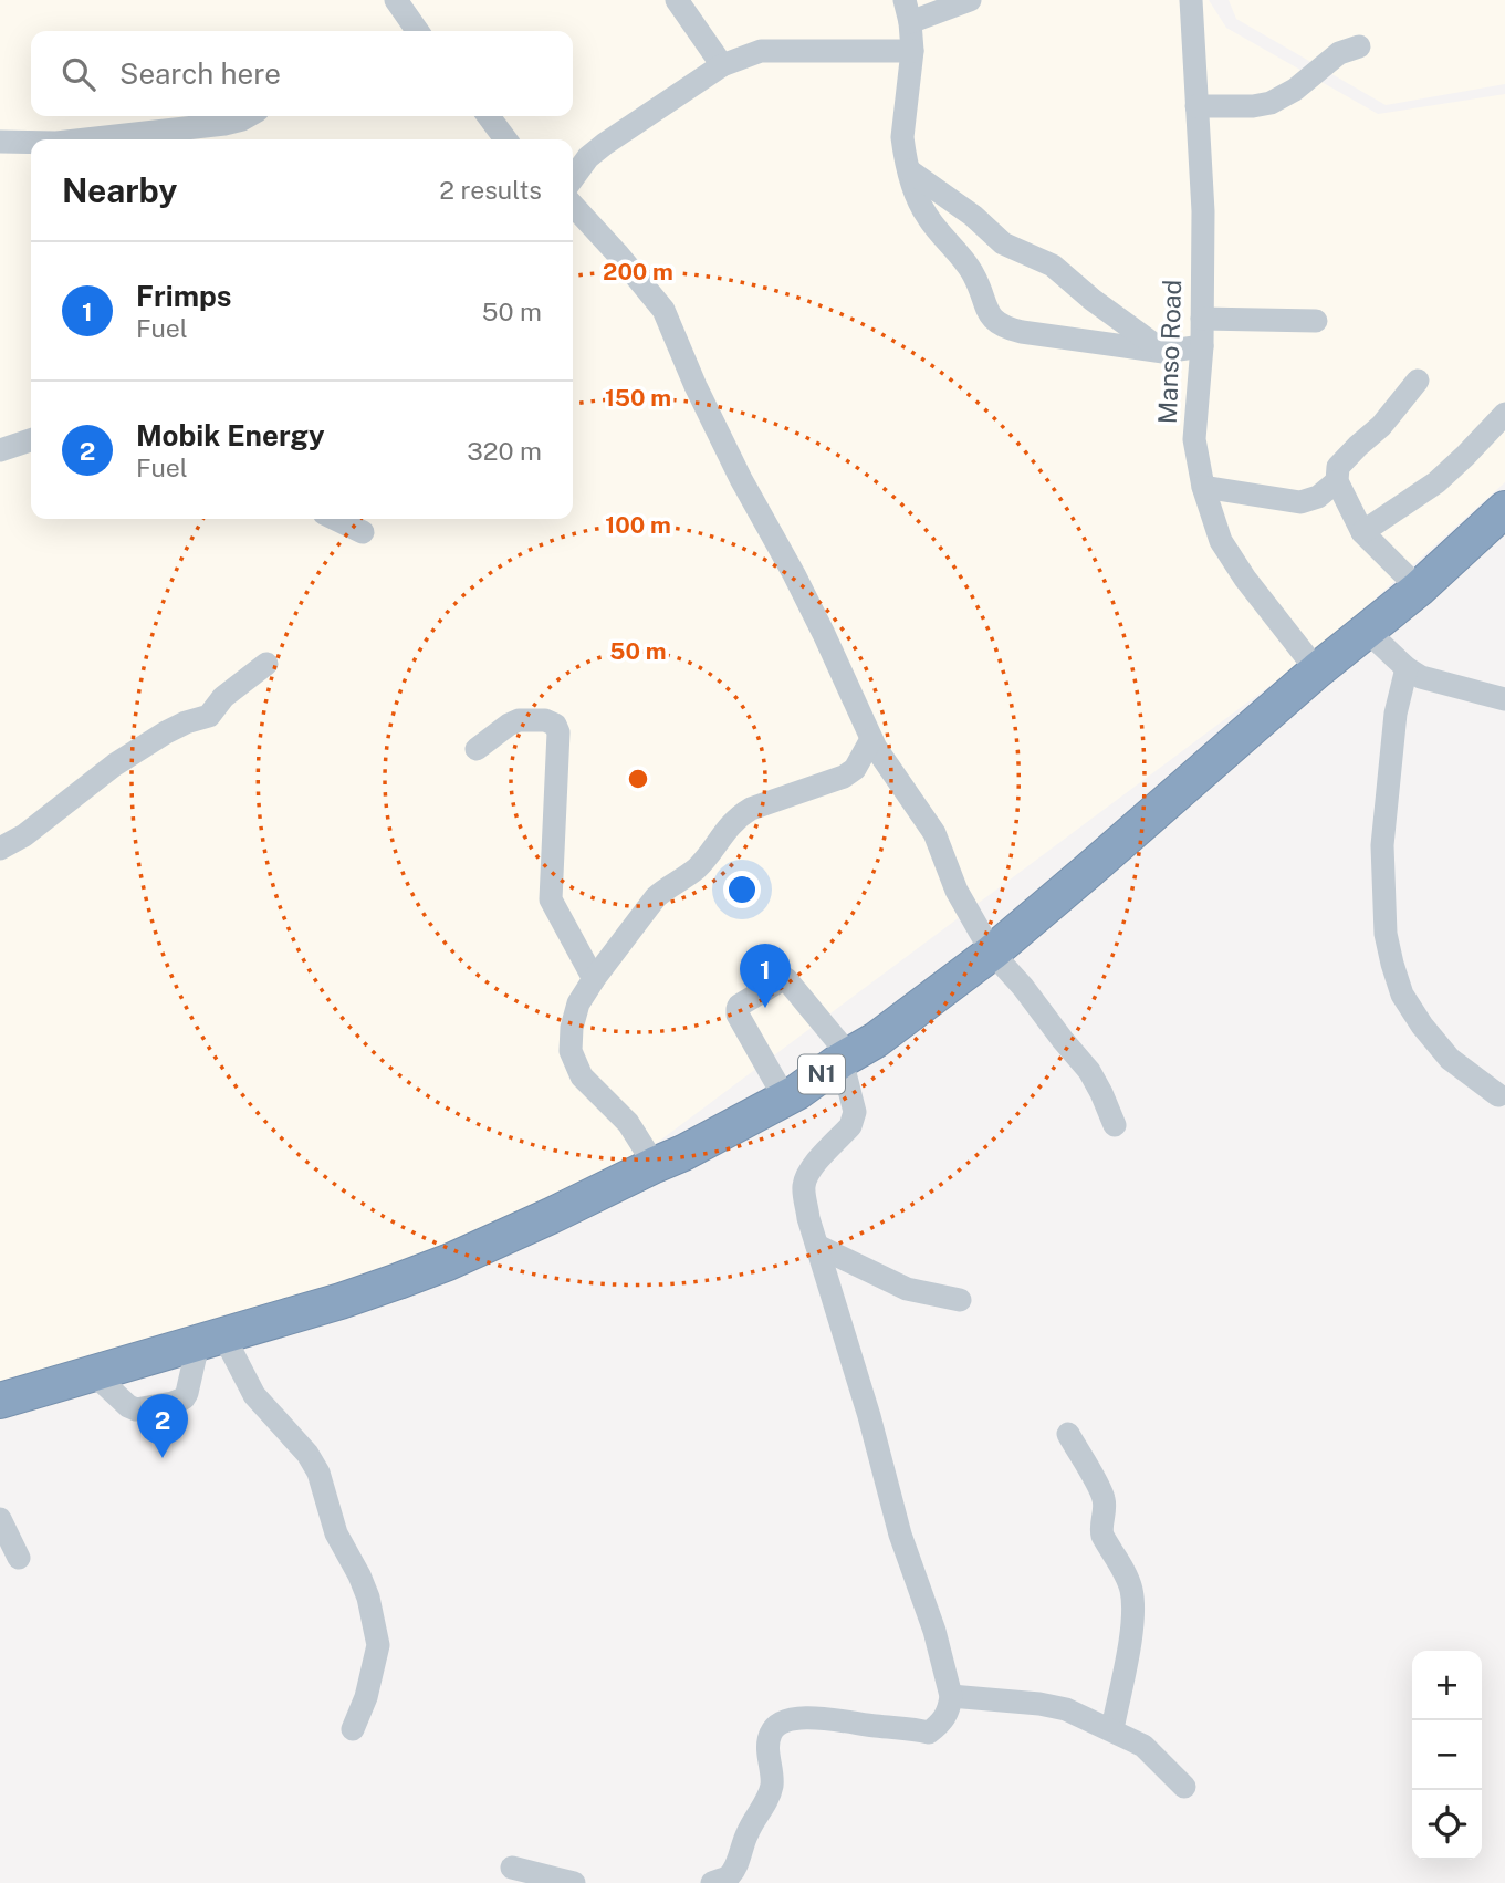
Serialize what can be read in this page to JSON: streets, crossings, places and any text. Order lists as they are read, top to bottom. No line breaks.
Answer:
{"streets":{"highway":["N1"],"street":["Manso Road"]},"crossings":[["Manso Road","N1"]],"page":{"search":"Search here","heading":["Nearby","2 results"],"list":[{"mark":"1","name":"Frimps","note":"Fuel","value":"50 m"},{"mark":"2","name":"Mobik Energy","note":"Fuel","value":"320 m"}],"pins":["1","2"],"map_buttons":["+","−"]},"rings":["200 m","150 m","100 m","50 m"]}
